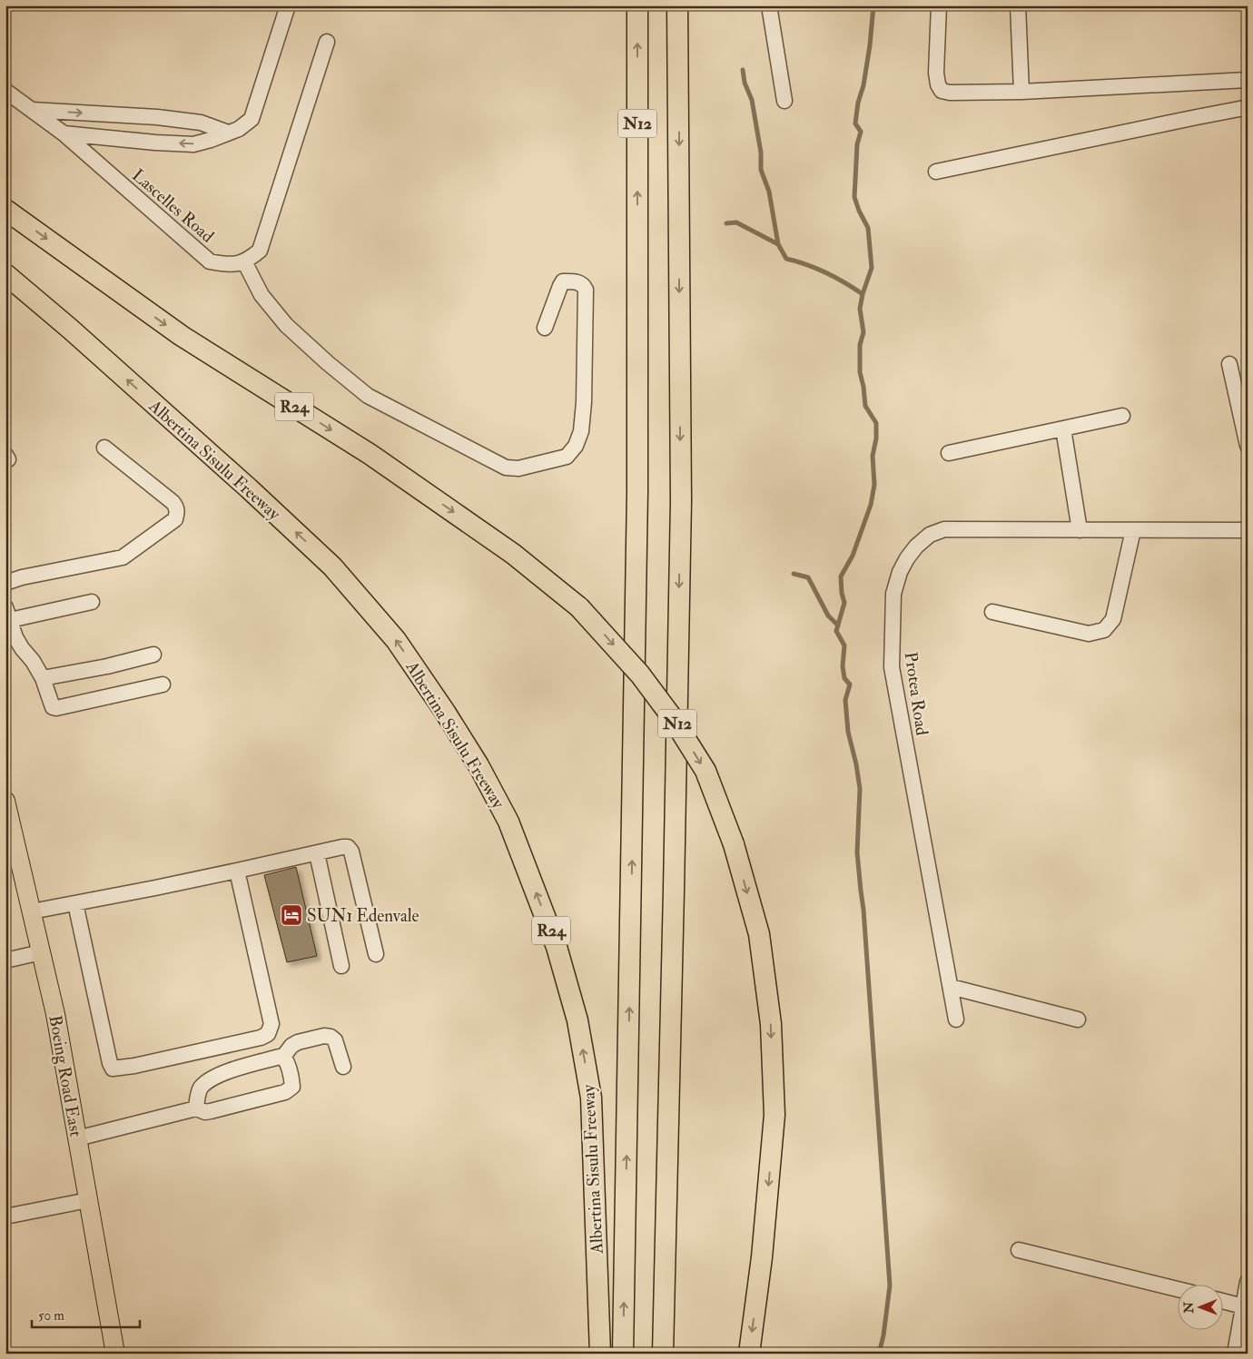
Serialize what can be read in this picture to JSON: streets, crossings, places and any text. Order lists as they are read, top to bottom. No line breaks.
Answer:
{"streets":{"highway":["N12","R24","Albertina Sisulu Freeway"],"main road":["Boeing Road East"],"street":["Lascelles Road","Protea Road"]},"places":{"hotel":["SUN1 Edenvale"]},"scale_bar":"50 m","north":"left"}
